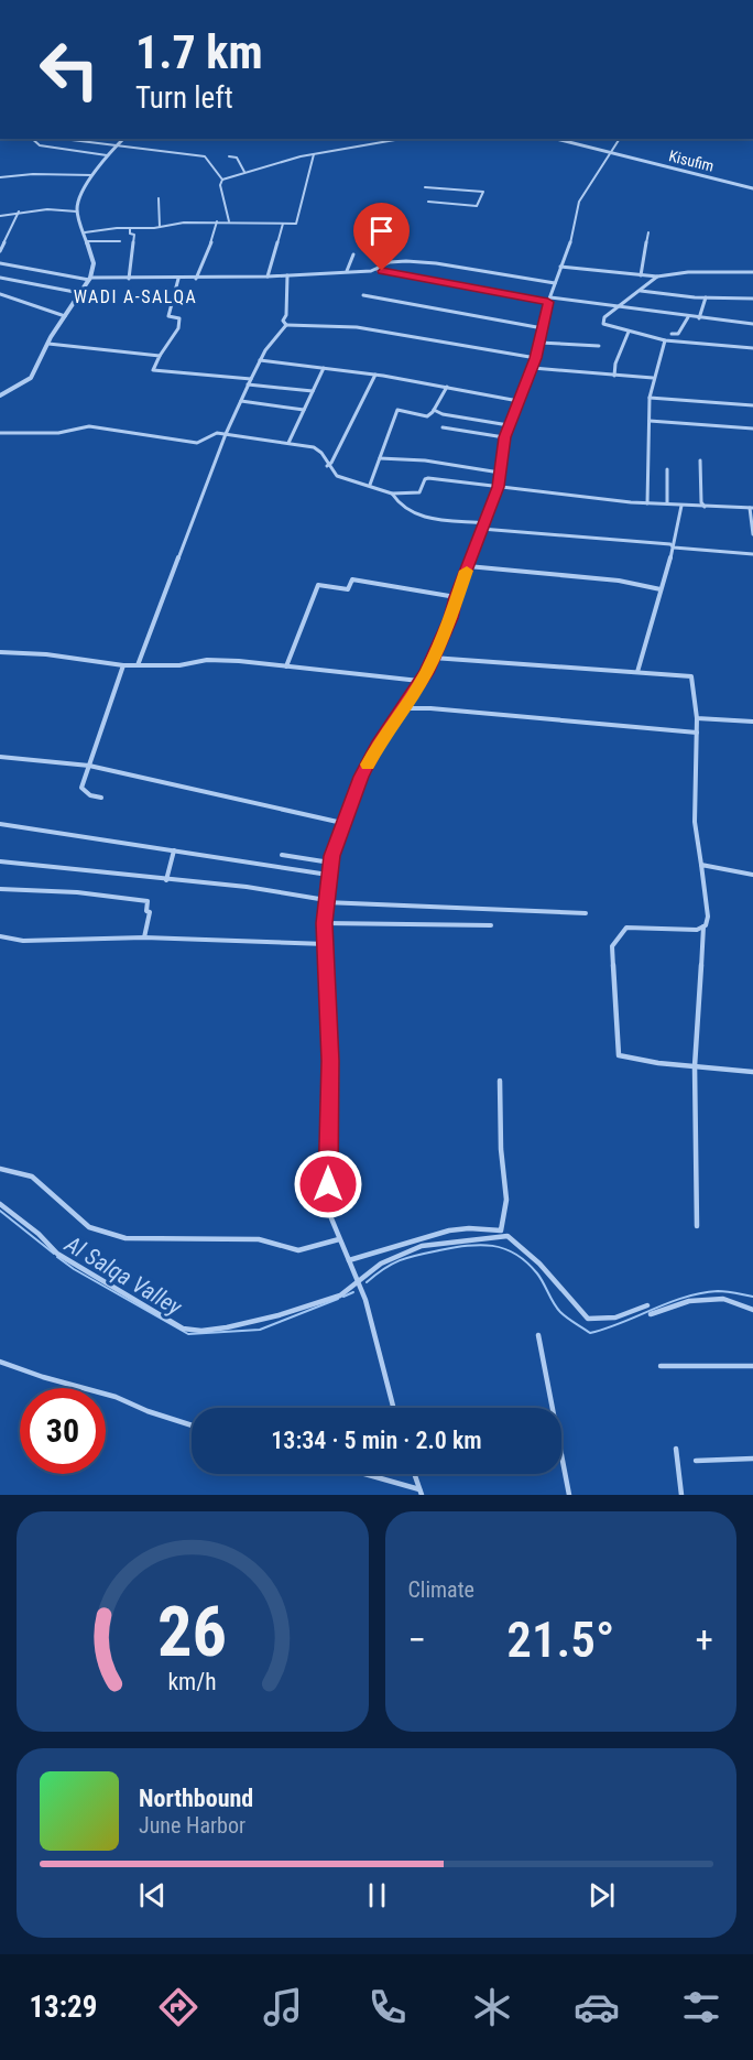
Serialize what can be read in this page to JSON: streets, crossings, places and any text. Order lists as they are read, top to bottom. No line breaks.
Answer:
{"streets":{"street":["Kisufim"]},"districts":["WADI A-SALQA"],"water":["Al Salqa Valley"],"page":{"turn":["1.7 km","Turn left"],"limit":"30","trip":"13:34 · 5 min · 2.0 km","tile":"Climate","heat":["−","21.5°","+"],"song":["Northbound","June Harbor"],"tabs":"13:29","gauge":["26","km/h"]}}
